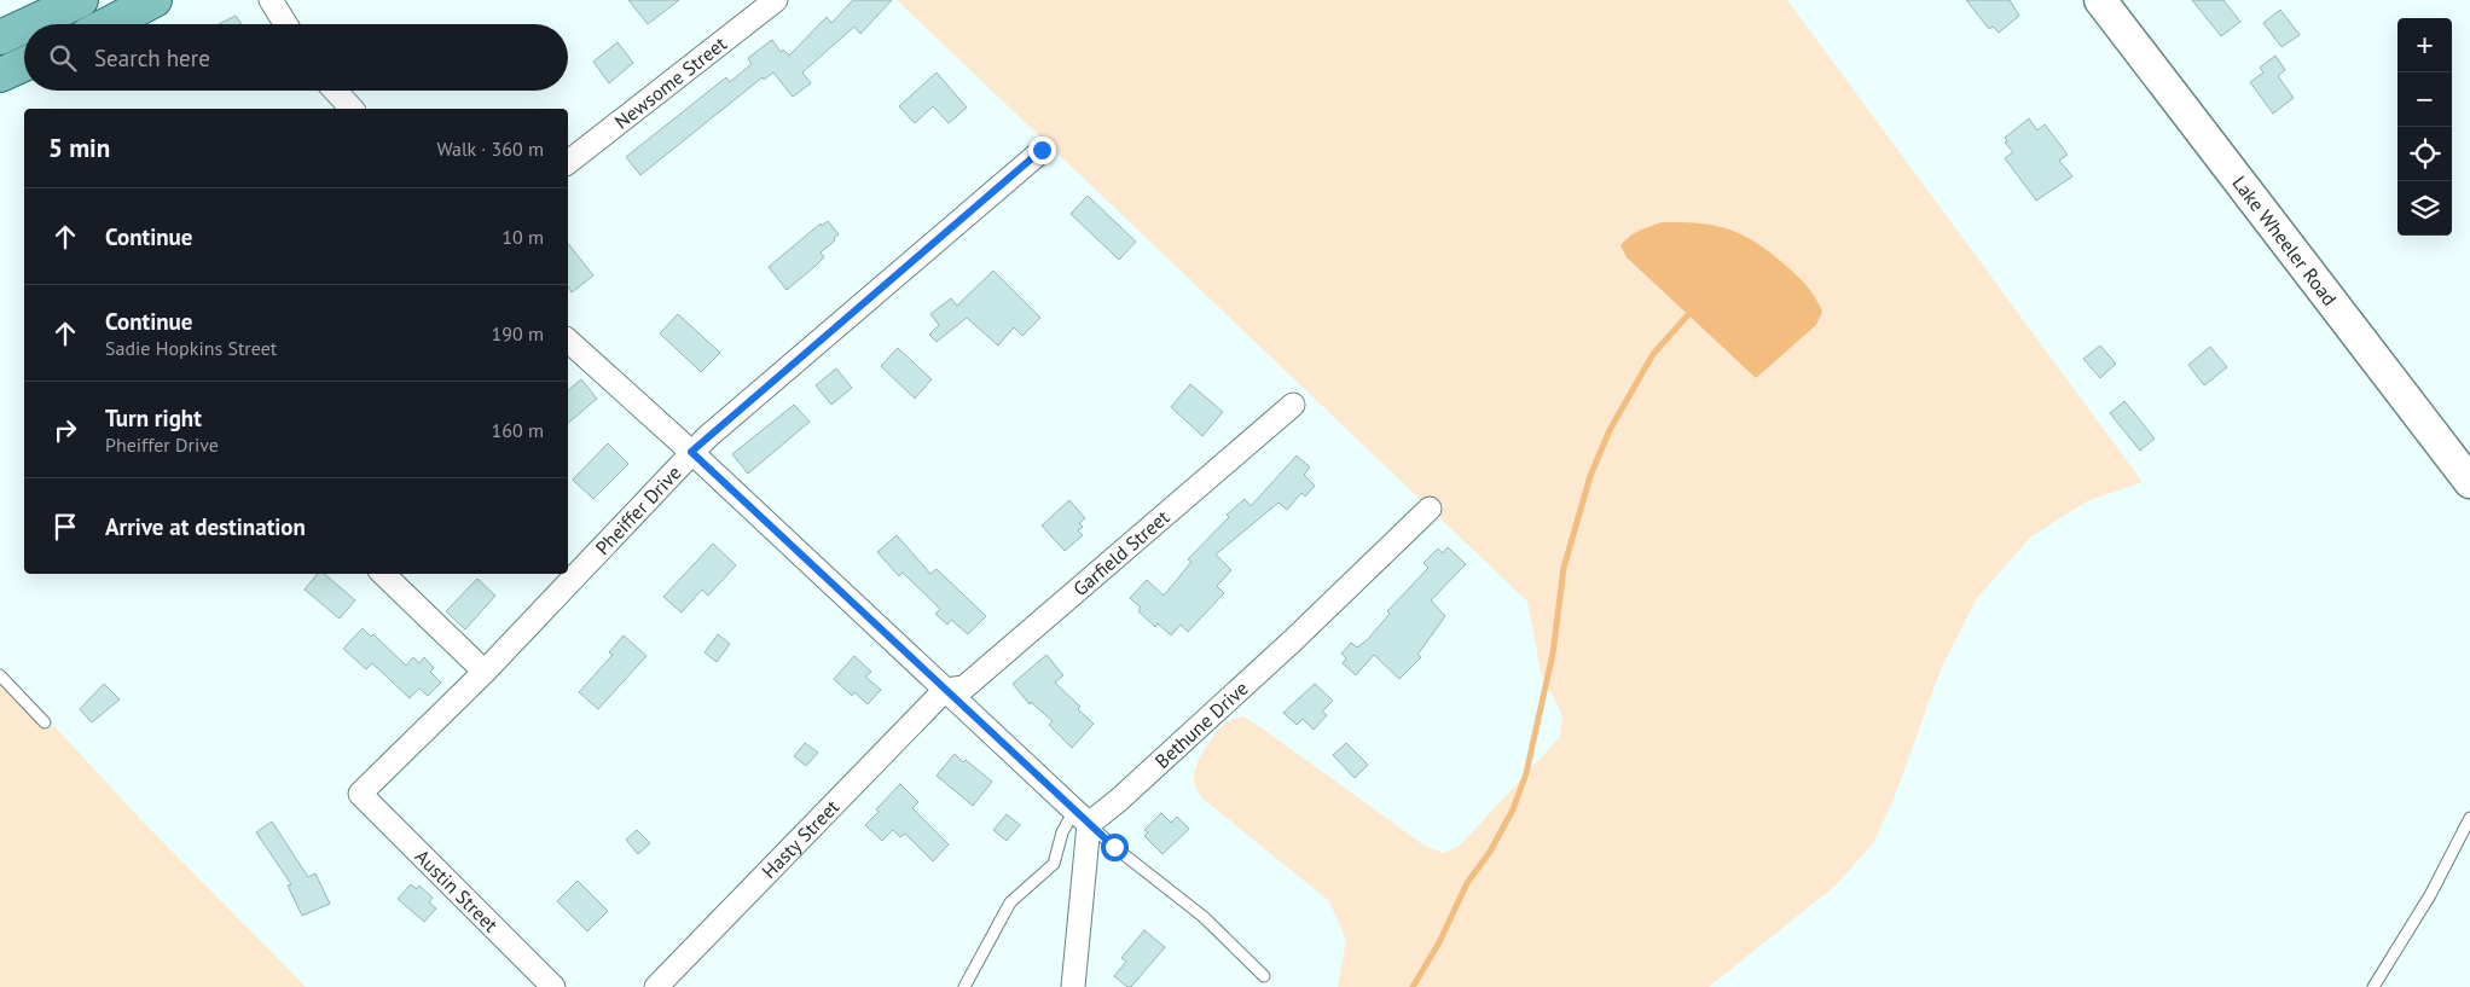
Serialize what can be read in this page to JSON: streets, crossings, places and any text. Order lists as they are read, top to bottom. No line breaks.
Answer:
{"streets":{"street":["Newsome Street","Lake Wheeler Road","Pheiffer Drive","Garfield Street","Bethune Drive","Hasty Street","Austin Street"]},"crossings":[["Pheiffer Drive","Austin Street"],["Garfield Street","Hasty Street"]],"page":{"map_buttons":["+","−"],"search":"Search here","heading":["5 min","Walk · 360 m"],"list":[["Continue","10 m"],["Continue","Sadie Hopkins Street","190 m"],["Turn right","Pheiffer Drive","160 m"],"Arrive at destination"]}}
